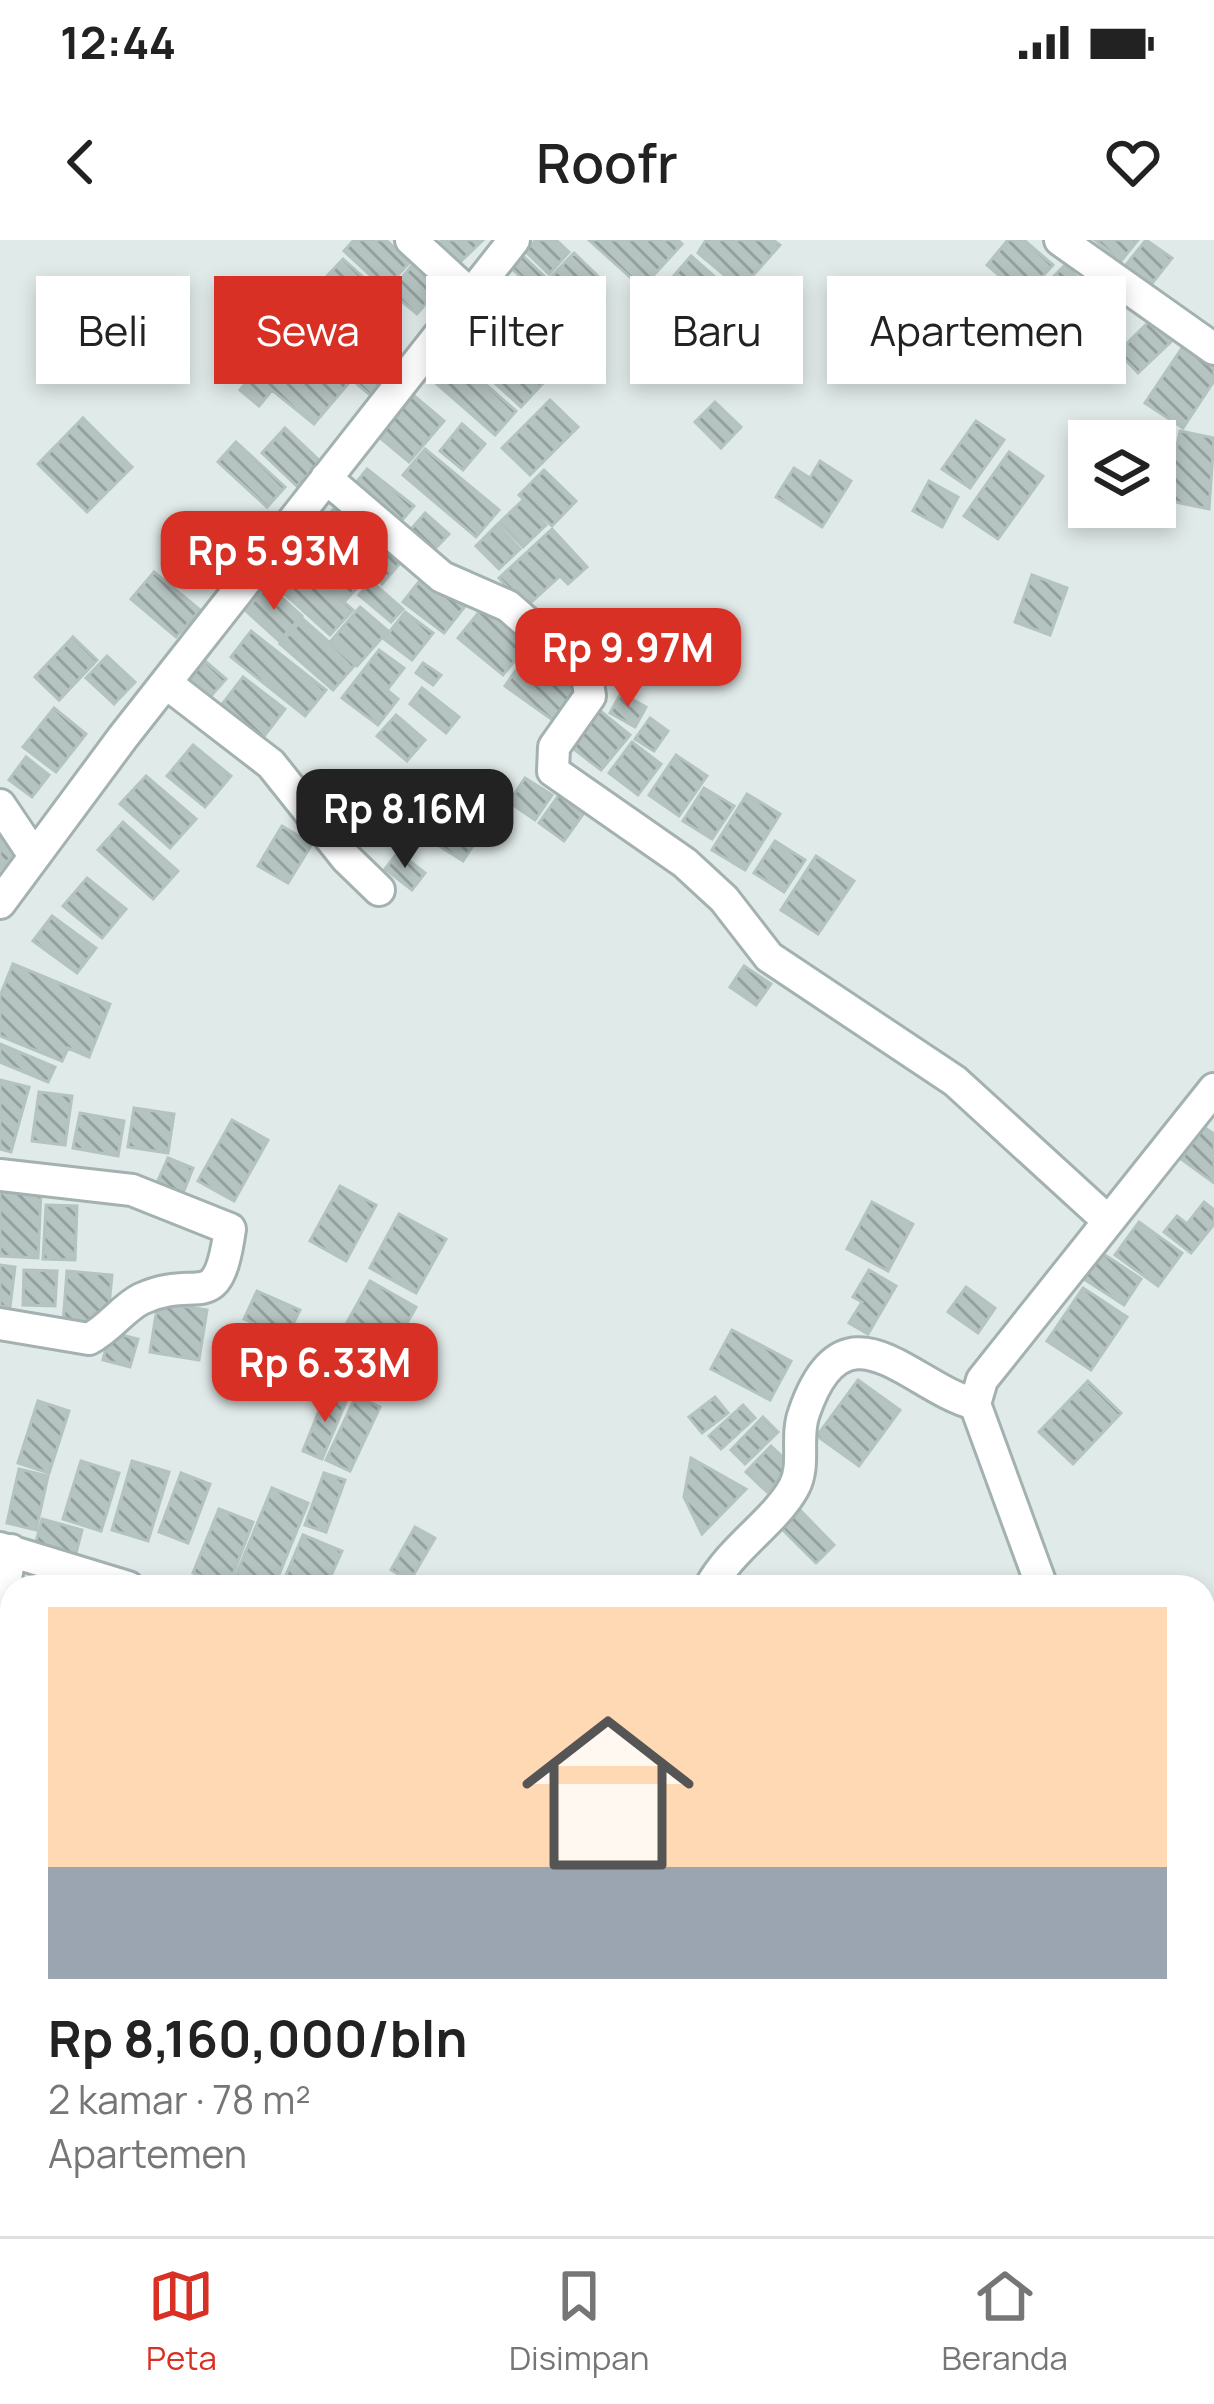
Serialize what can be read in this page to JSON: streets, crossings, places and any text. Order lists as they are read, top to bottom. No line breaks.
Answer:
{"page":{"status":"12:44","header":"Roofr","chip":["Beli","Sewa","Filter","Baru","Apartemen"],"price":["Rp 5.93M","Rp 9.97M","Rp 8.16M","Rp 6.33M"],"list":[{"name":"Rp 8,160,000/bln","note":"2 kamar · 78 m² · Apartemen"}],"tabs":["Peta","Disimpan","Beranda"]}}
